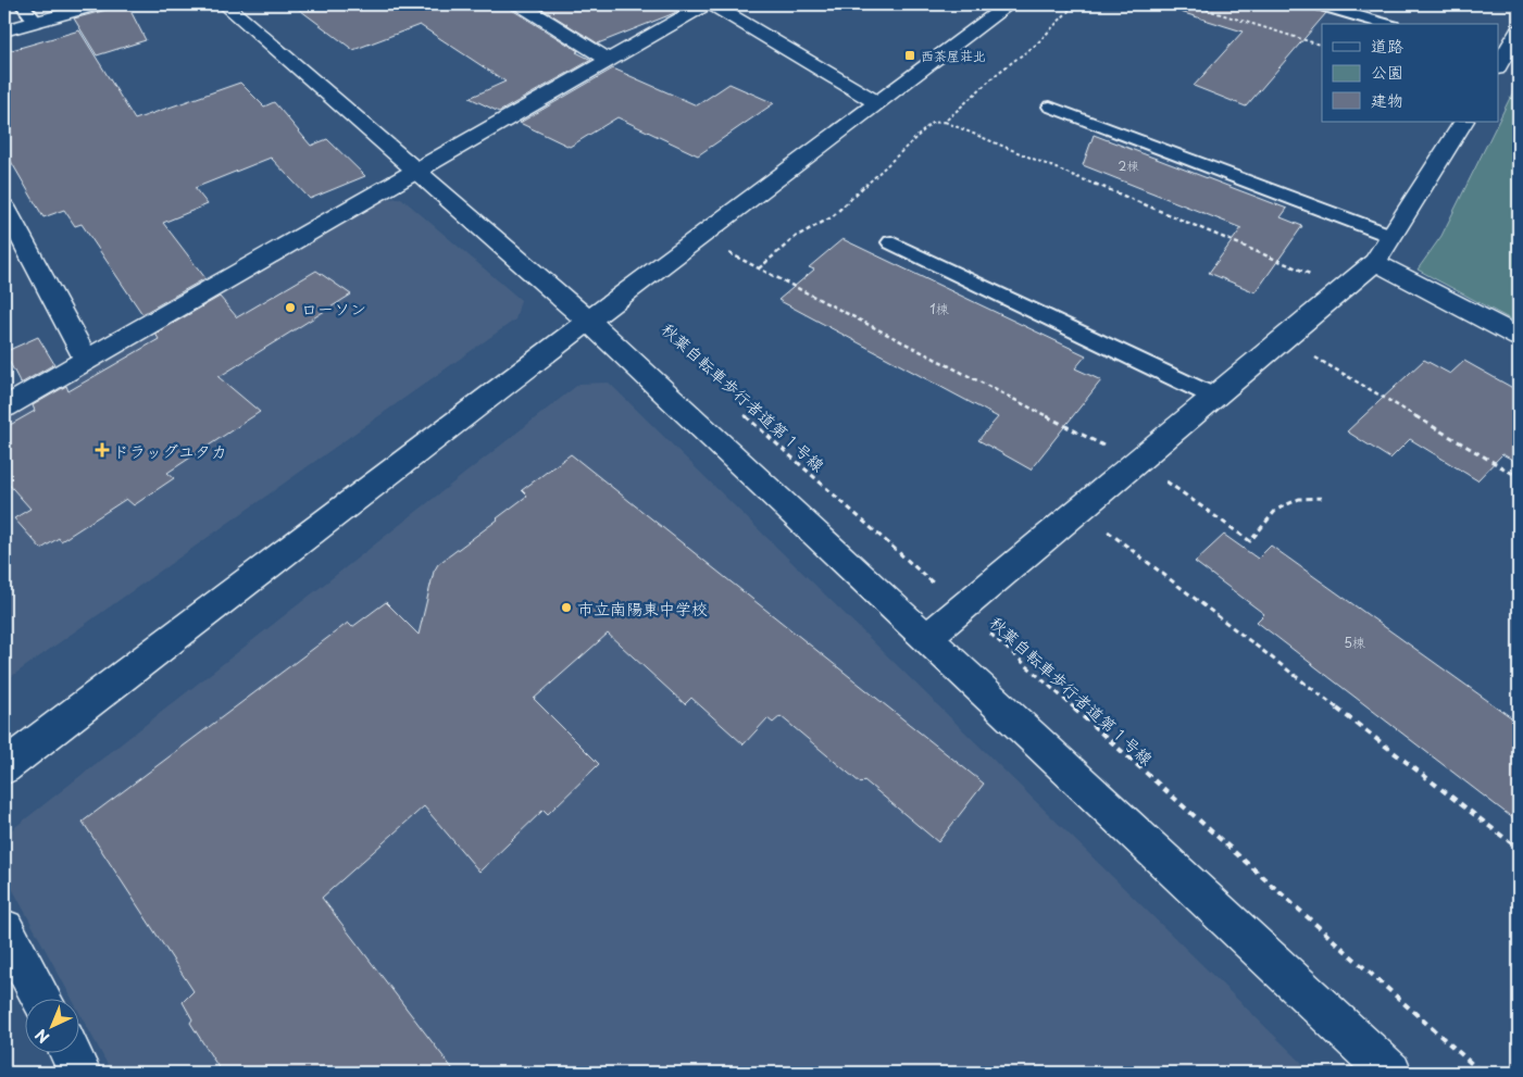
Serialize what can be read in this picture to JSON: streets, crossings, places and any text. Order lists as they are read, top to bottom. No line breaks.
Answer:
{"streets":{"path":["秋葉自転車歩行者道第１号線"]},"places":{"transit":["西茶屋荘北"],"other":["ローソン","市立南陽東中学校"],"health":["ドラッグユタカ"]},"house_numbers":["2棟","1棟","5棟"],"legend":["道路","公園","建物"],"north":"bottom left"}
